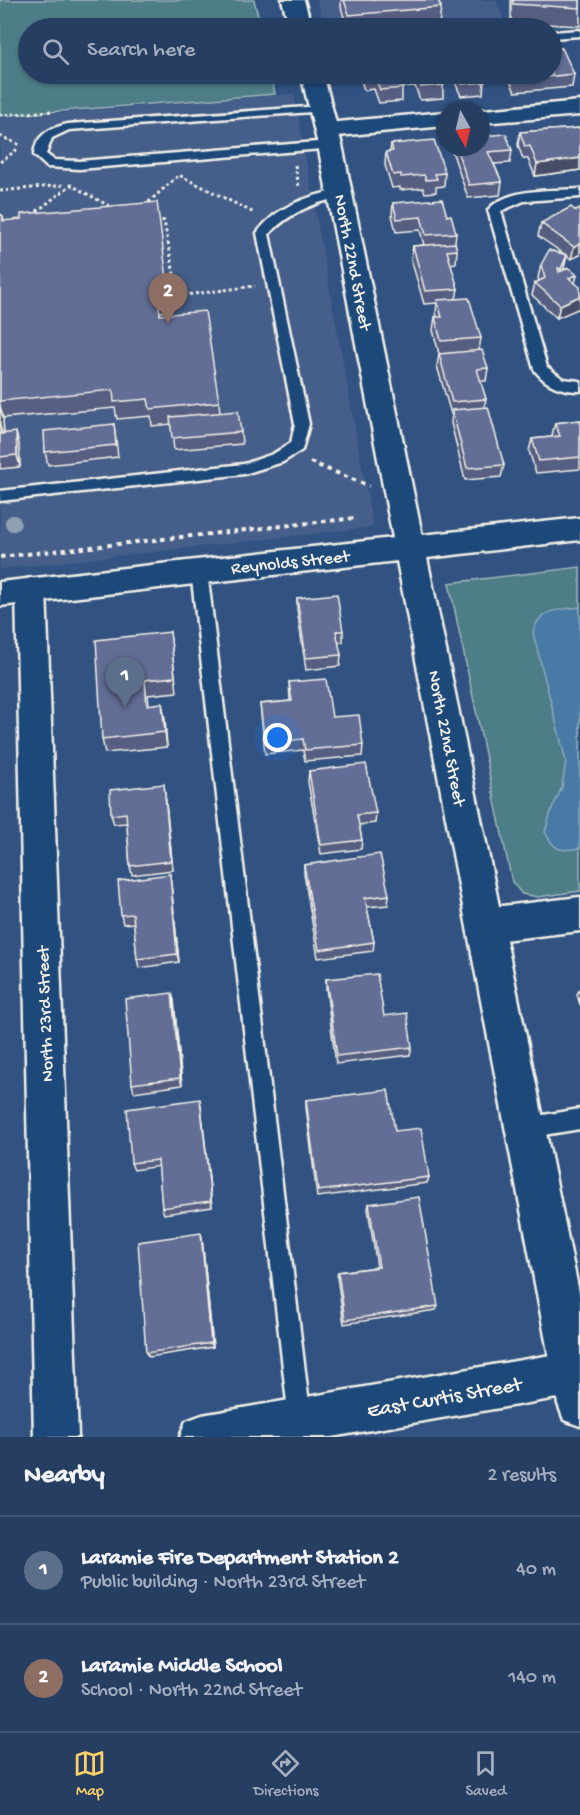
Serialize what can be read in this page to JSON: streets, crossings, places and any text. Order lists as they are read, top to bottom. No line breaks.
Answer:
{"streets":{"street":["North 22nd Street","Reynolds Street","North 23rd Street","East Curtis Street"]},"crossings":[["North 22nd Street","Reynolds Street"],["North 22nd Street","East Curtis Street"],["Reynolds Street","North 23rd Street"]],"north":"bottom","page":{"search":"Search here","pins":["2","1"],"heading":["Nearby","2 results"],"list":[{"mark":"1","name":"Laramie Fire Department Station 2","note":"Public building · North 23rd Street","value":"40 m"},{"mark":"2","name":"Laramie Middle School","note":"School · North 22nd Street","value":"140 m"}],"nav":["Map","Directions","Saved"]}}
